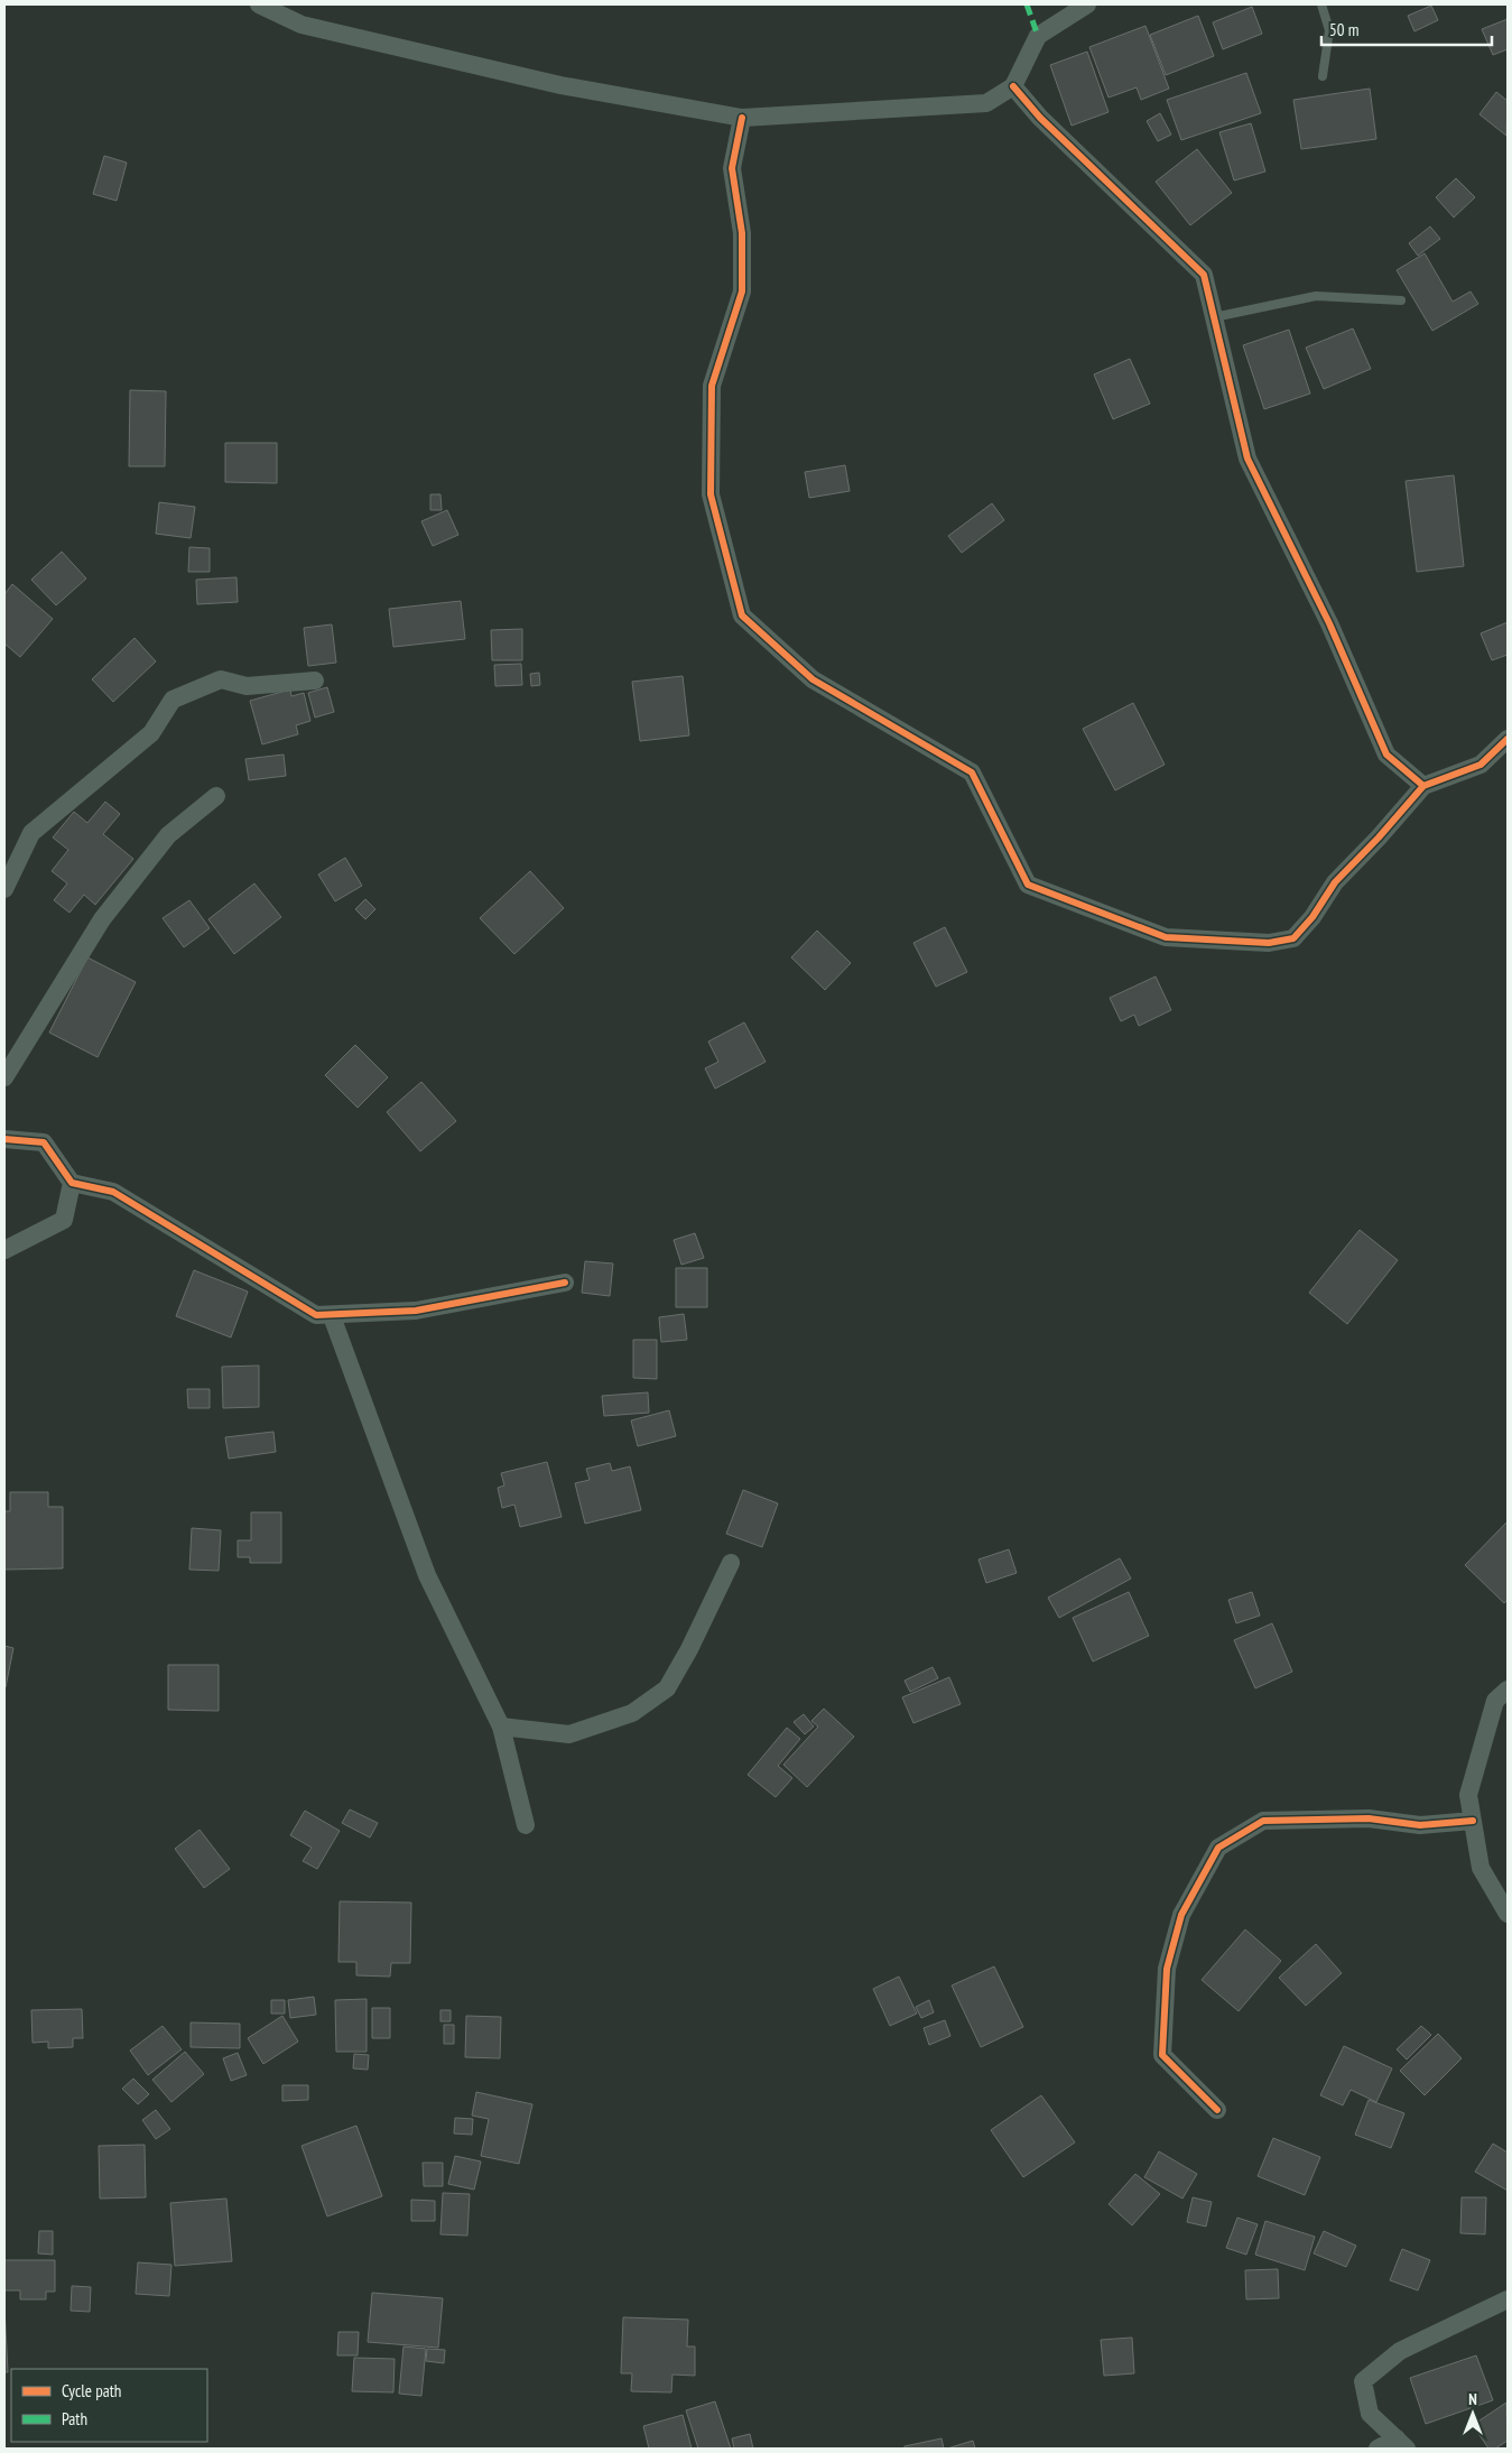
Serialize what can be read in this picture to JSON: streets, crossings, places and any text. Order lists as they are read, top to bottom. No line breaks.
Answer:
{"legend":["Cycle path","Path"],"scale_bar":"50 m","north":"top"}
